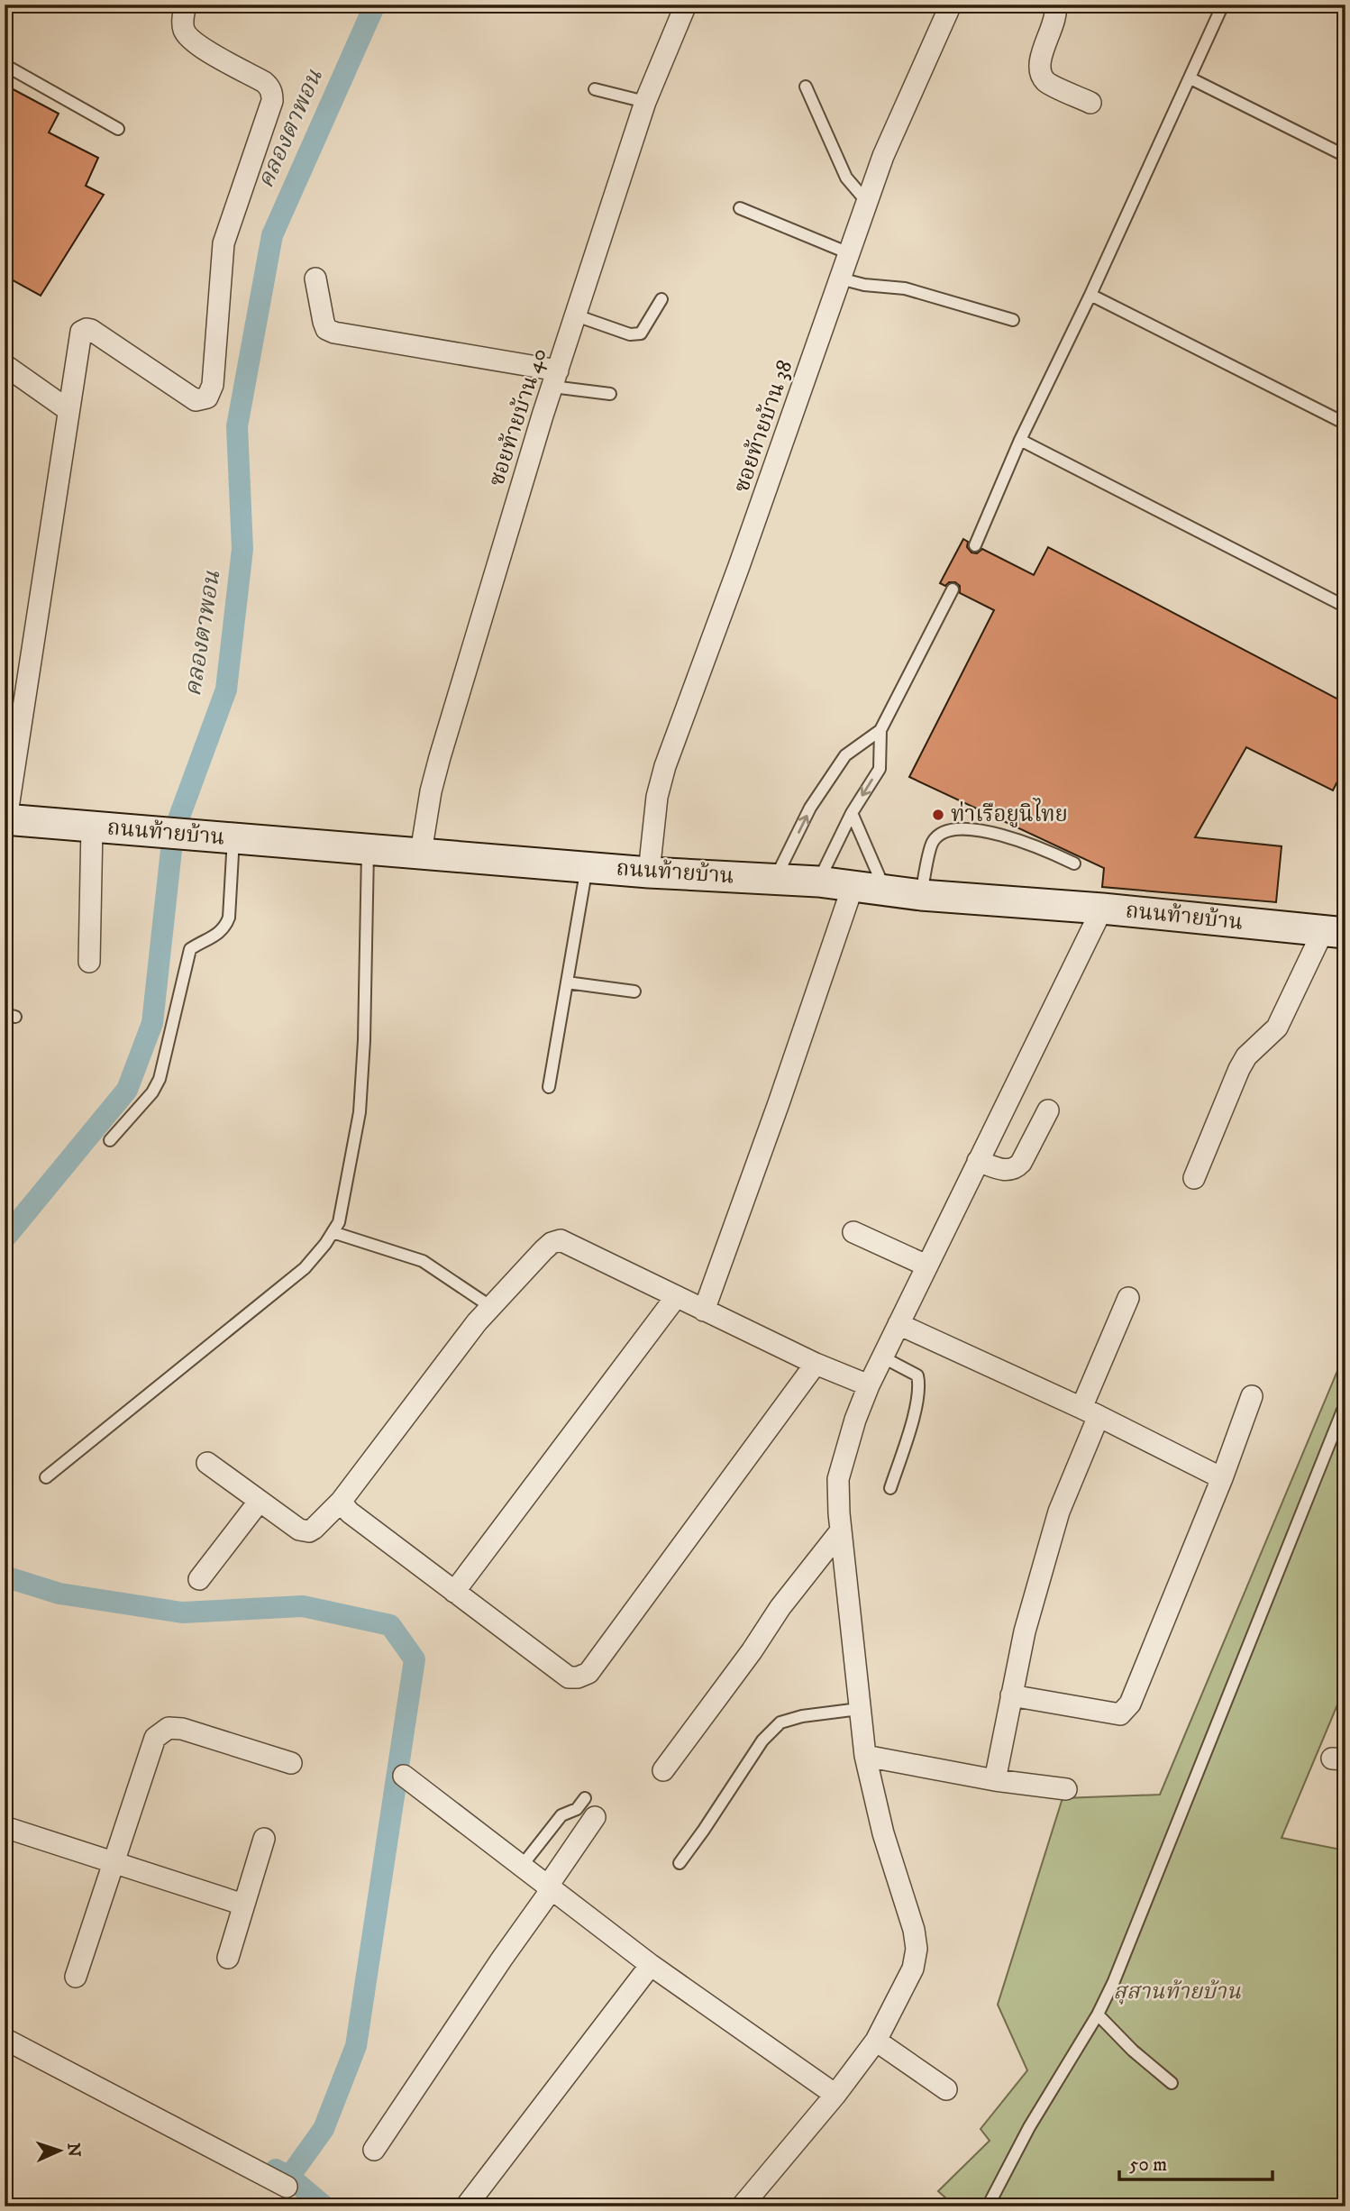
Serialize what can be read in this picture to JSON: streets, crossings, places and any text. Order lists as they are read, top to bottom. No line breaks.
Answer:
{"streets":{"street":["ซอยท้ายบ้าน 40","ซอยท้ายบ้าน 38","ถนนท้ายบ้าน"]},"crossings":[["ซอยท้ายบ้าน 40","ถนนท้ายบ้าน"],["ซอยท้ายบ้าน 38","ถนนท้ายบ้าน"]],"water":["คลองตาพอน"],"parks":["สุสานท้ายบ้าน"],"places":["ท่าเรือยูนิไทย"],"scale_bar":"50 m","north":"right"}
